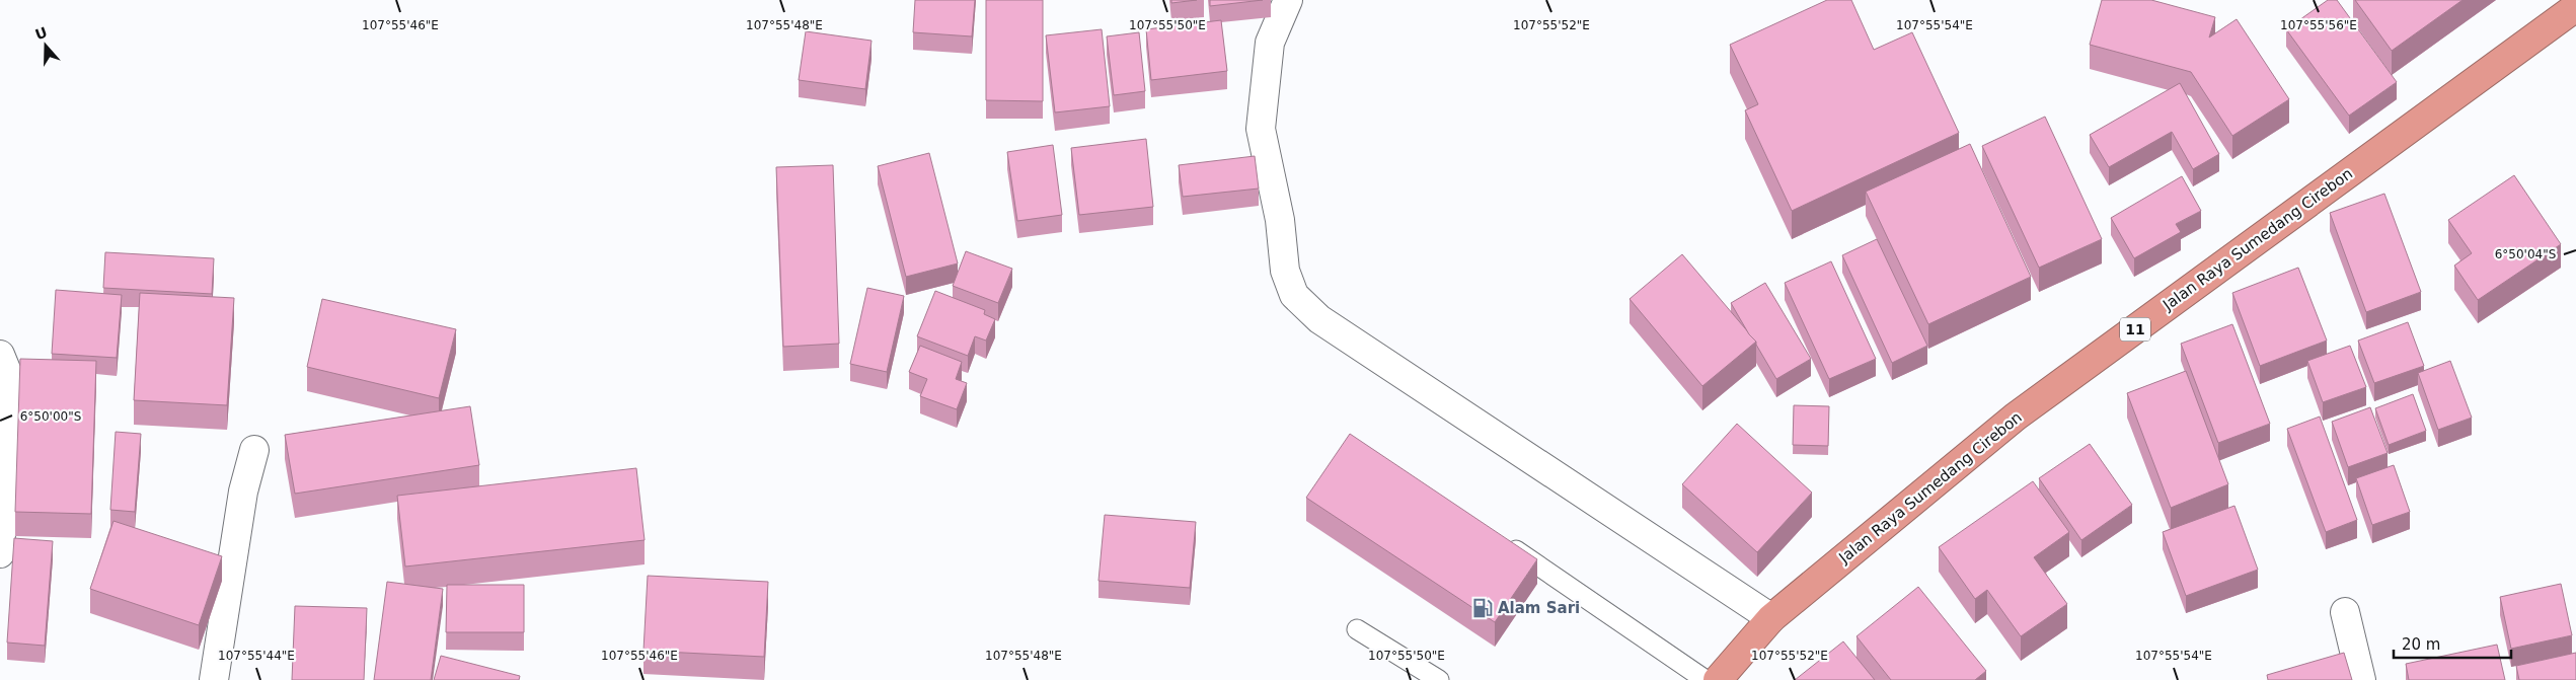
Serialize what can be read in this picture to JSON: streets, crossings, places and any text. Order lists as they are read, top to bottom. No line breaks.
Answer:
{"streets":{"highway":["Jalan Raya Sumedang Cirebon","11"]},"places":{"fuel station":["Alam Sari"]},"scale_bar":"20 m","north":"top","coordinates":["107°55'54\"E","107°55'56\"E","107°55'46\"E","107°55'48\"E","107°55'50\"E","107°55'52\"E","6°50'04\"S","6°50'00\"S","107°55'44\"E"]}
